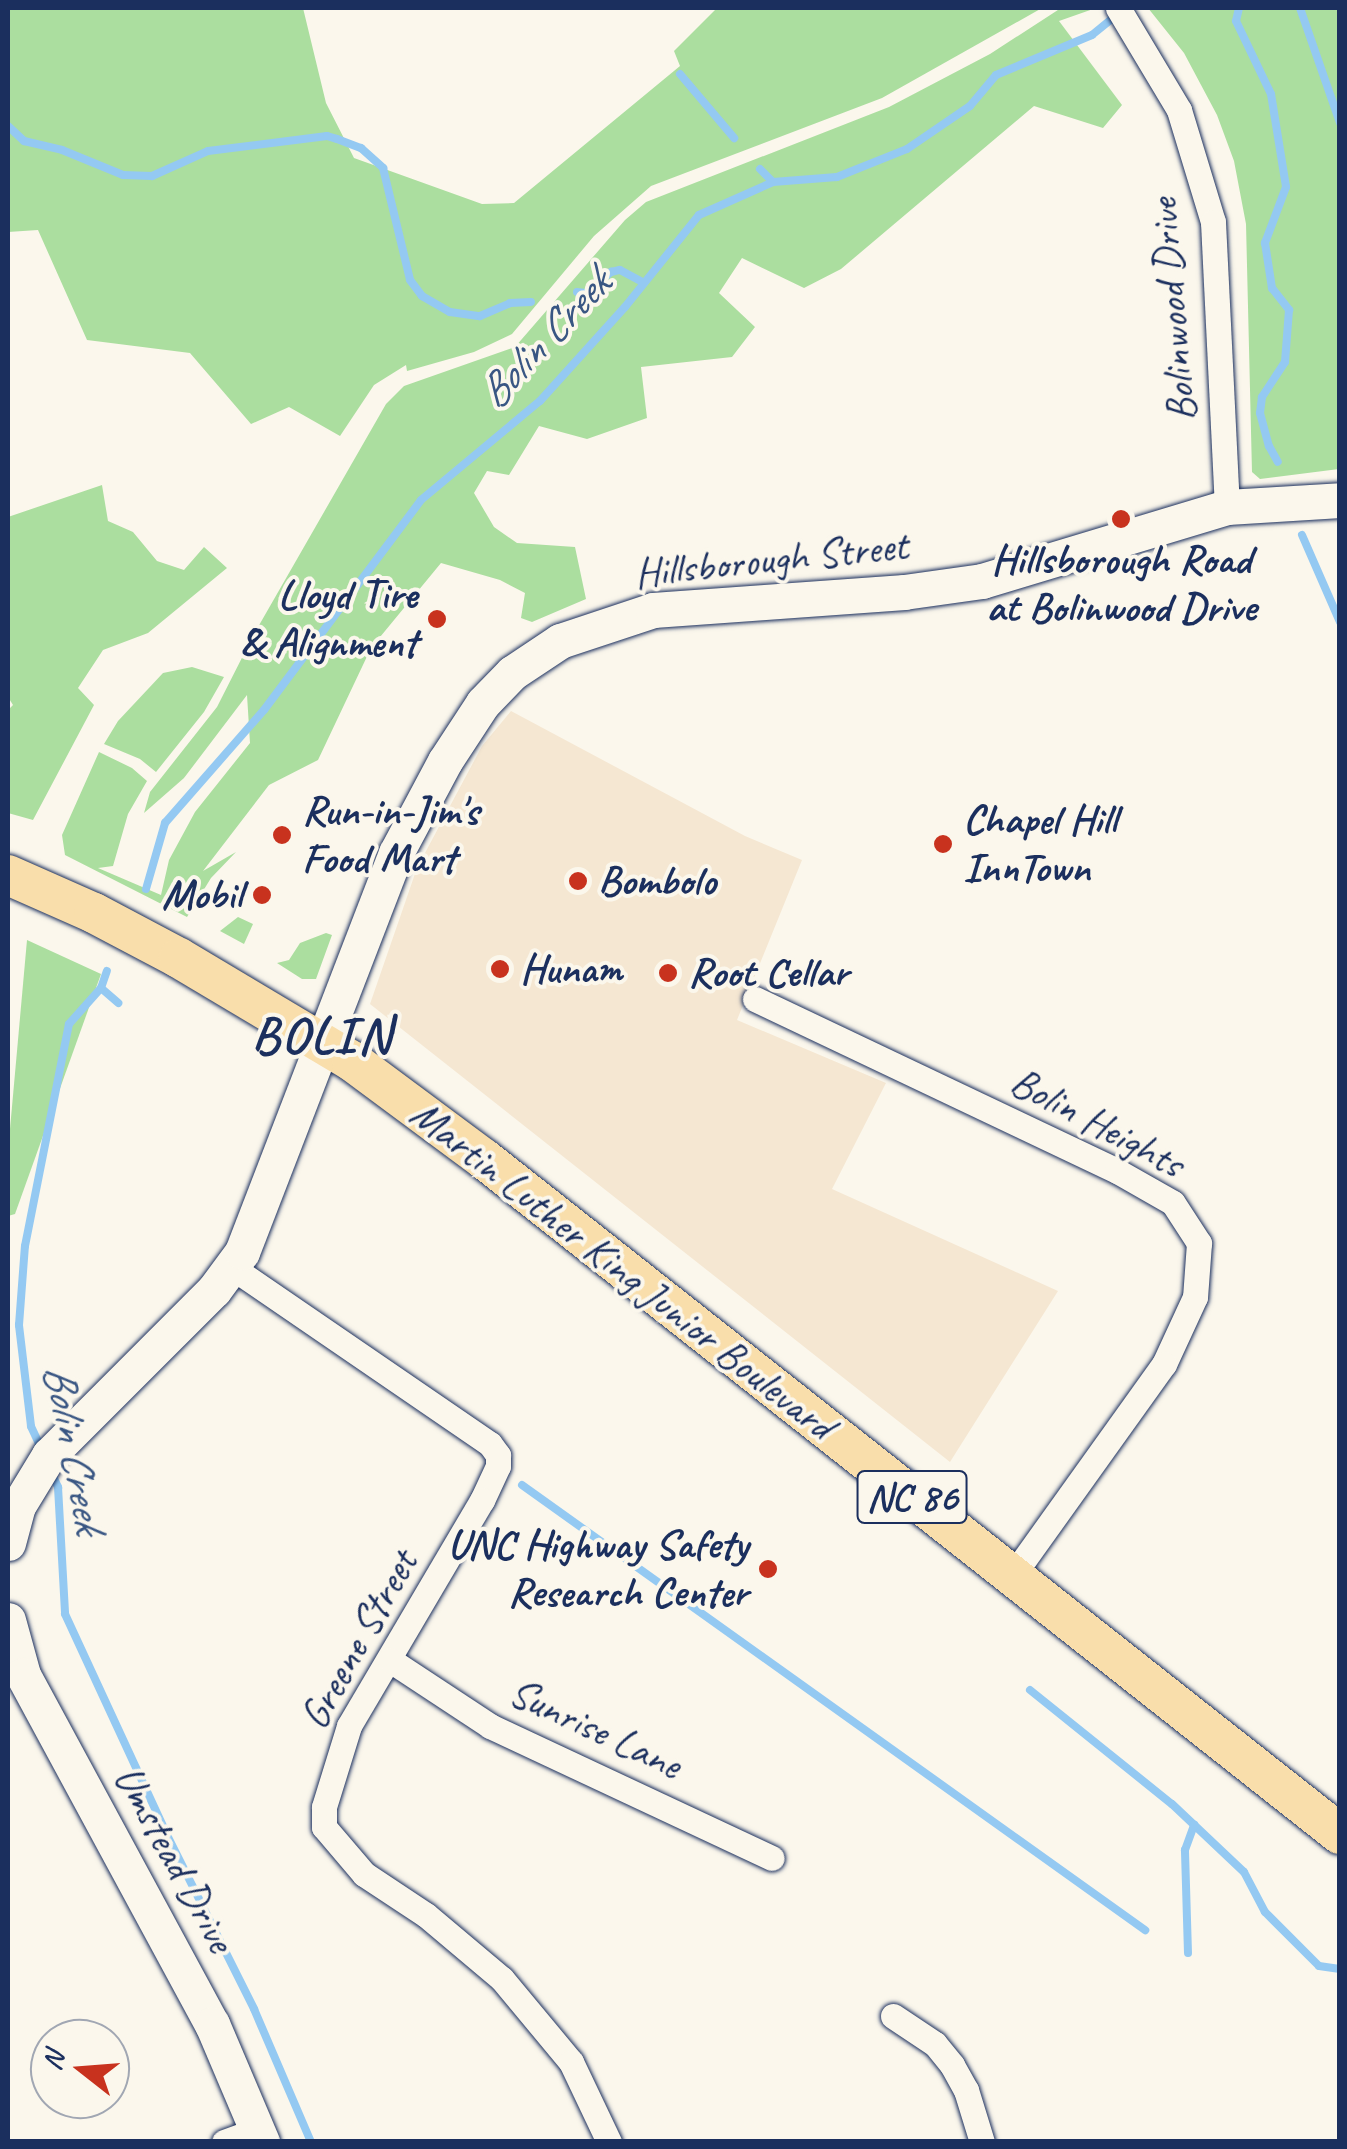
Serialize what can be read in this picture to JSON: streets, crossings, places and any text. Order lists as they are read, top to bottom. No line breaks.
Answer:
{"streets":{"main road":["Martin Luther King Junior Boulevard","NC 86"],"street":["Bolinwood Drive","Hillsborough Street","Bolin Heights","Greene Street","Sunrise Lane","Umstead Drive"]},"crossings":[["Bolinwood Drive","Hillsborough Street"],["Hillsborough Street","Martin Luther King Junior Boulevard"],["Bolin Heights","Martin Luther King Junior Boulevard"],["Greene Street","Sunrise Lane"]],"districts":["BOLIN"],"water":["Bolin Creek"],"places":["Hillsborough Road at Bolinwood Drive","Lloyd Tire & Alignment","Run-in-Jim's Food Mart","Chapel Hill InnTown","Bombolo","Mobil","Hunam","Root Cellar","UNC Highway Safety Research Center"],"north":"left"}
